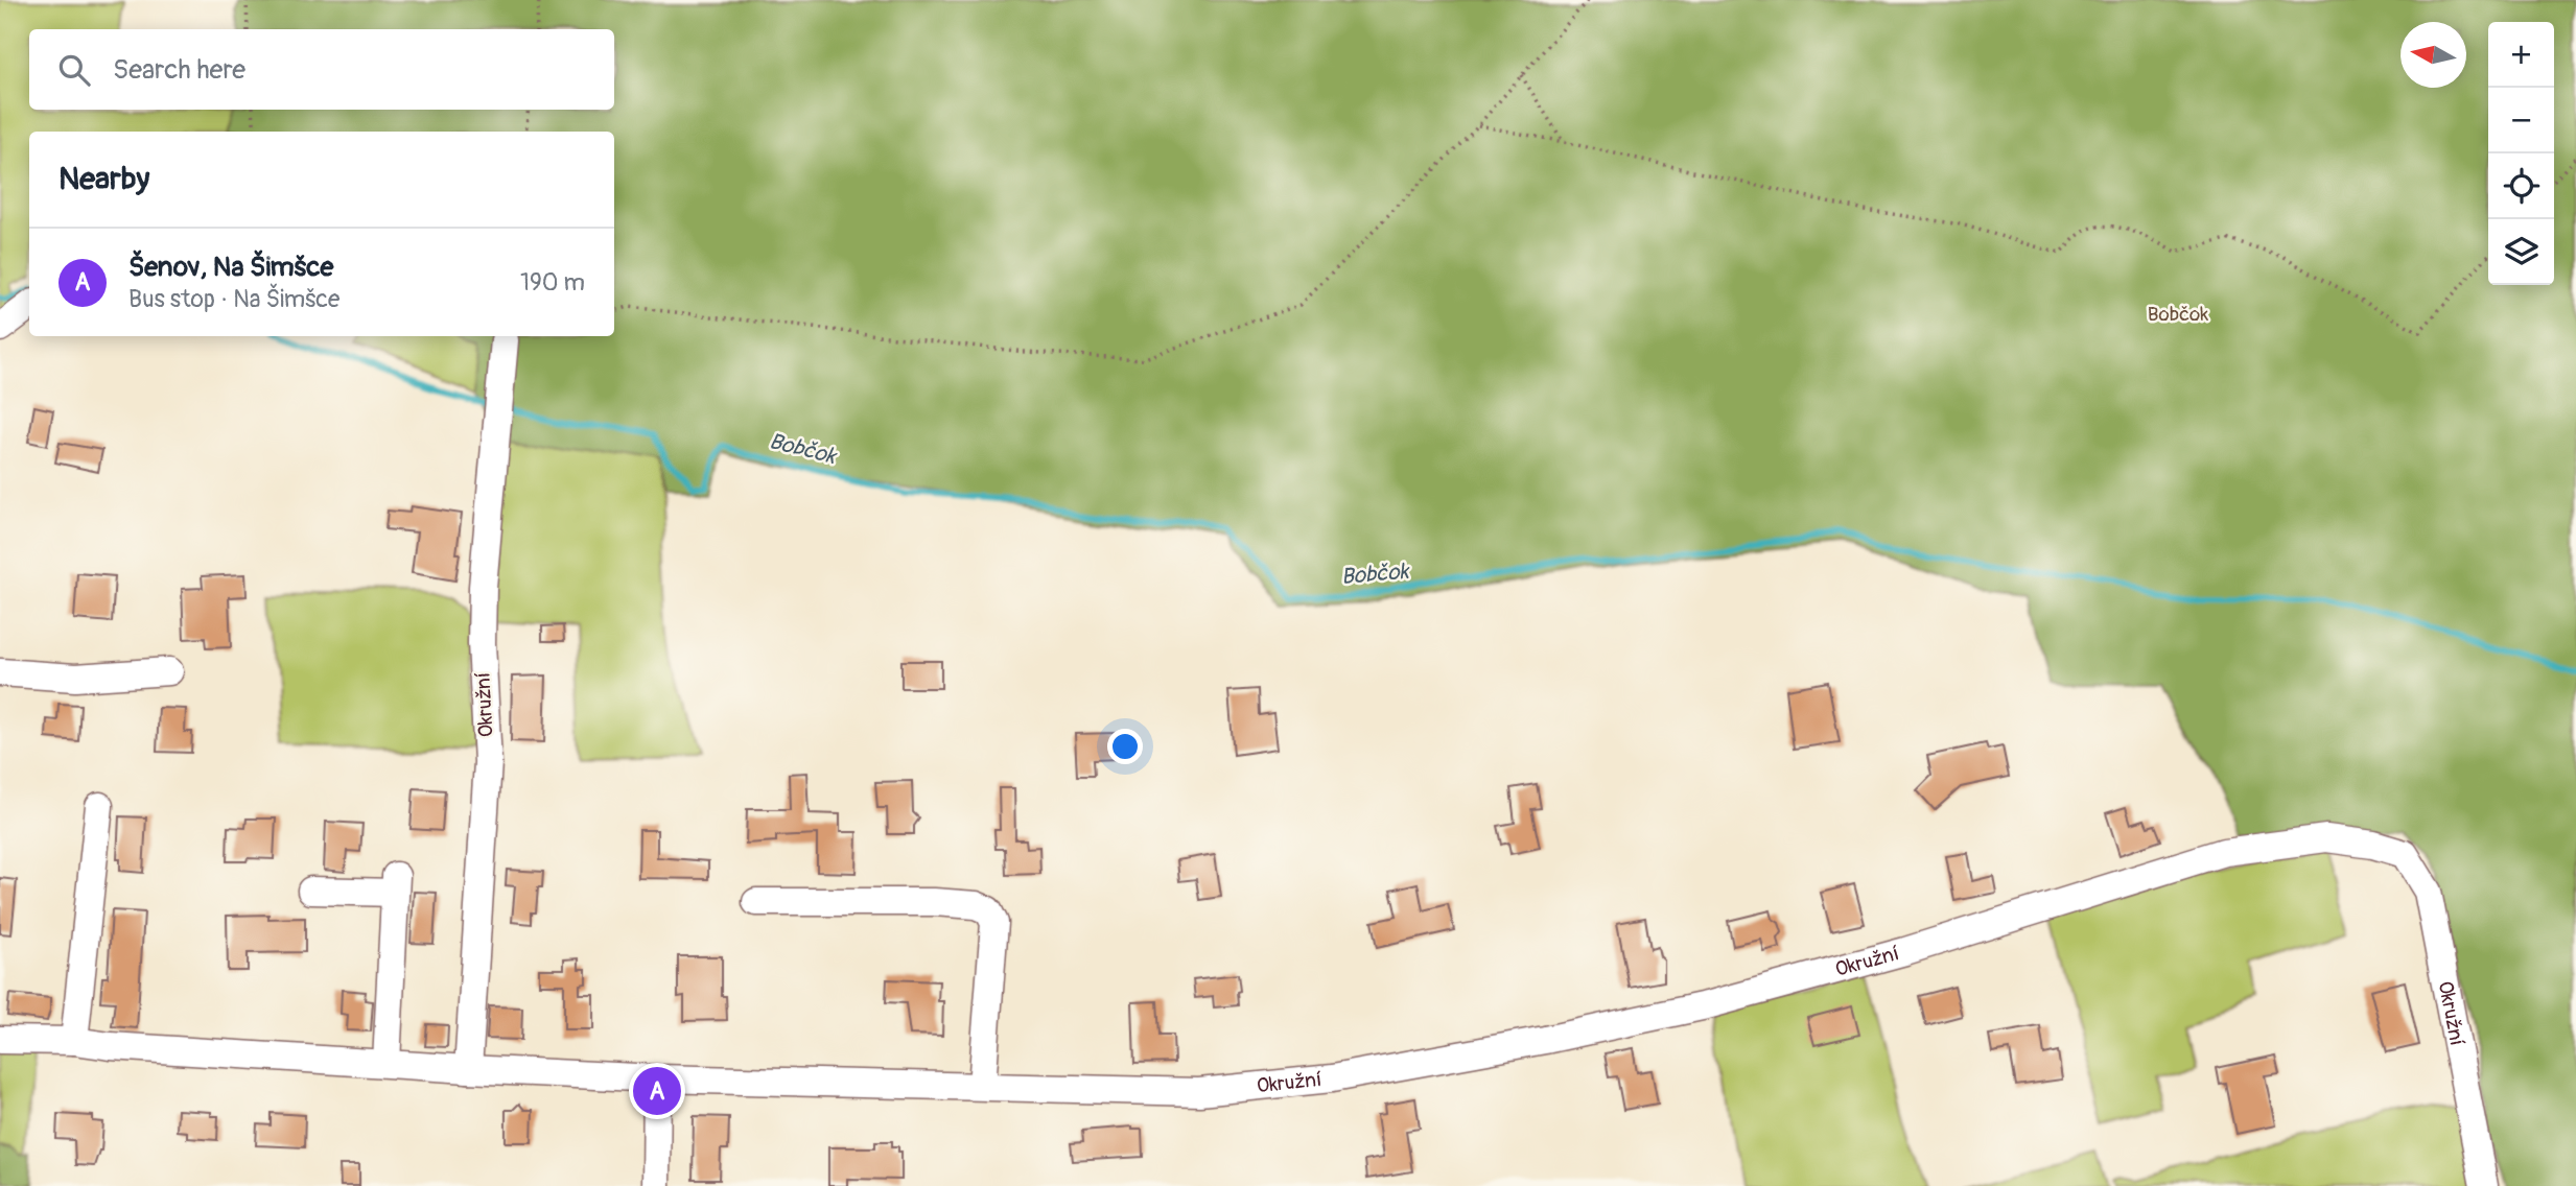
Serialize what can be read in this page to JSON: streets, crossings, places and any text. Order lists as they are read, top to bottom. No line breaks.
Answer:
{"streets":{"street":["Okružní"]},"water":["Bobčok"],"parks":["Bobčok"],"north":"left","page":{"map_buttons":["+","−"],"search":"Search here","heading":"Nearby","list":[{"mark":"A","name":"Šenov, Na Šimšce","note":"Bus stop · Na Šimšce","value":"190 m"}],"pins":"A"}}
